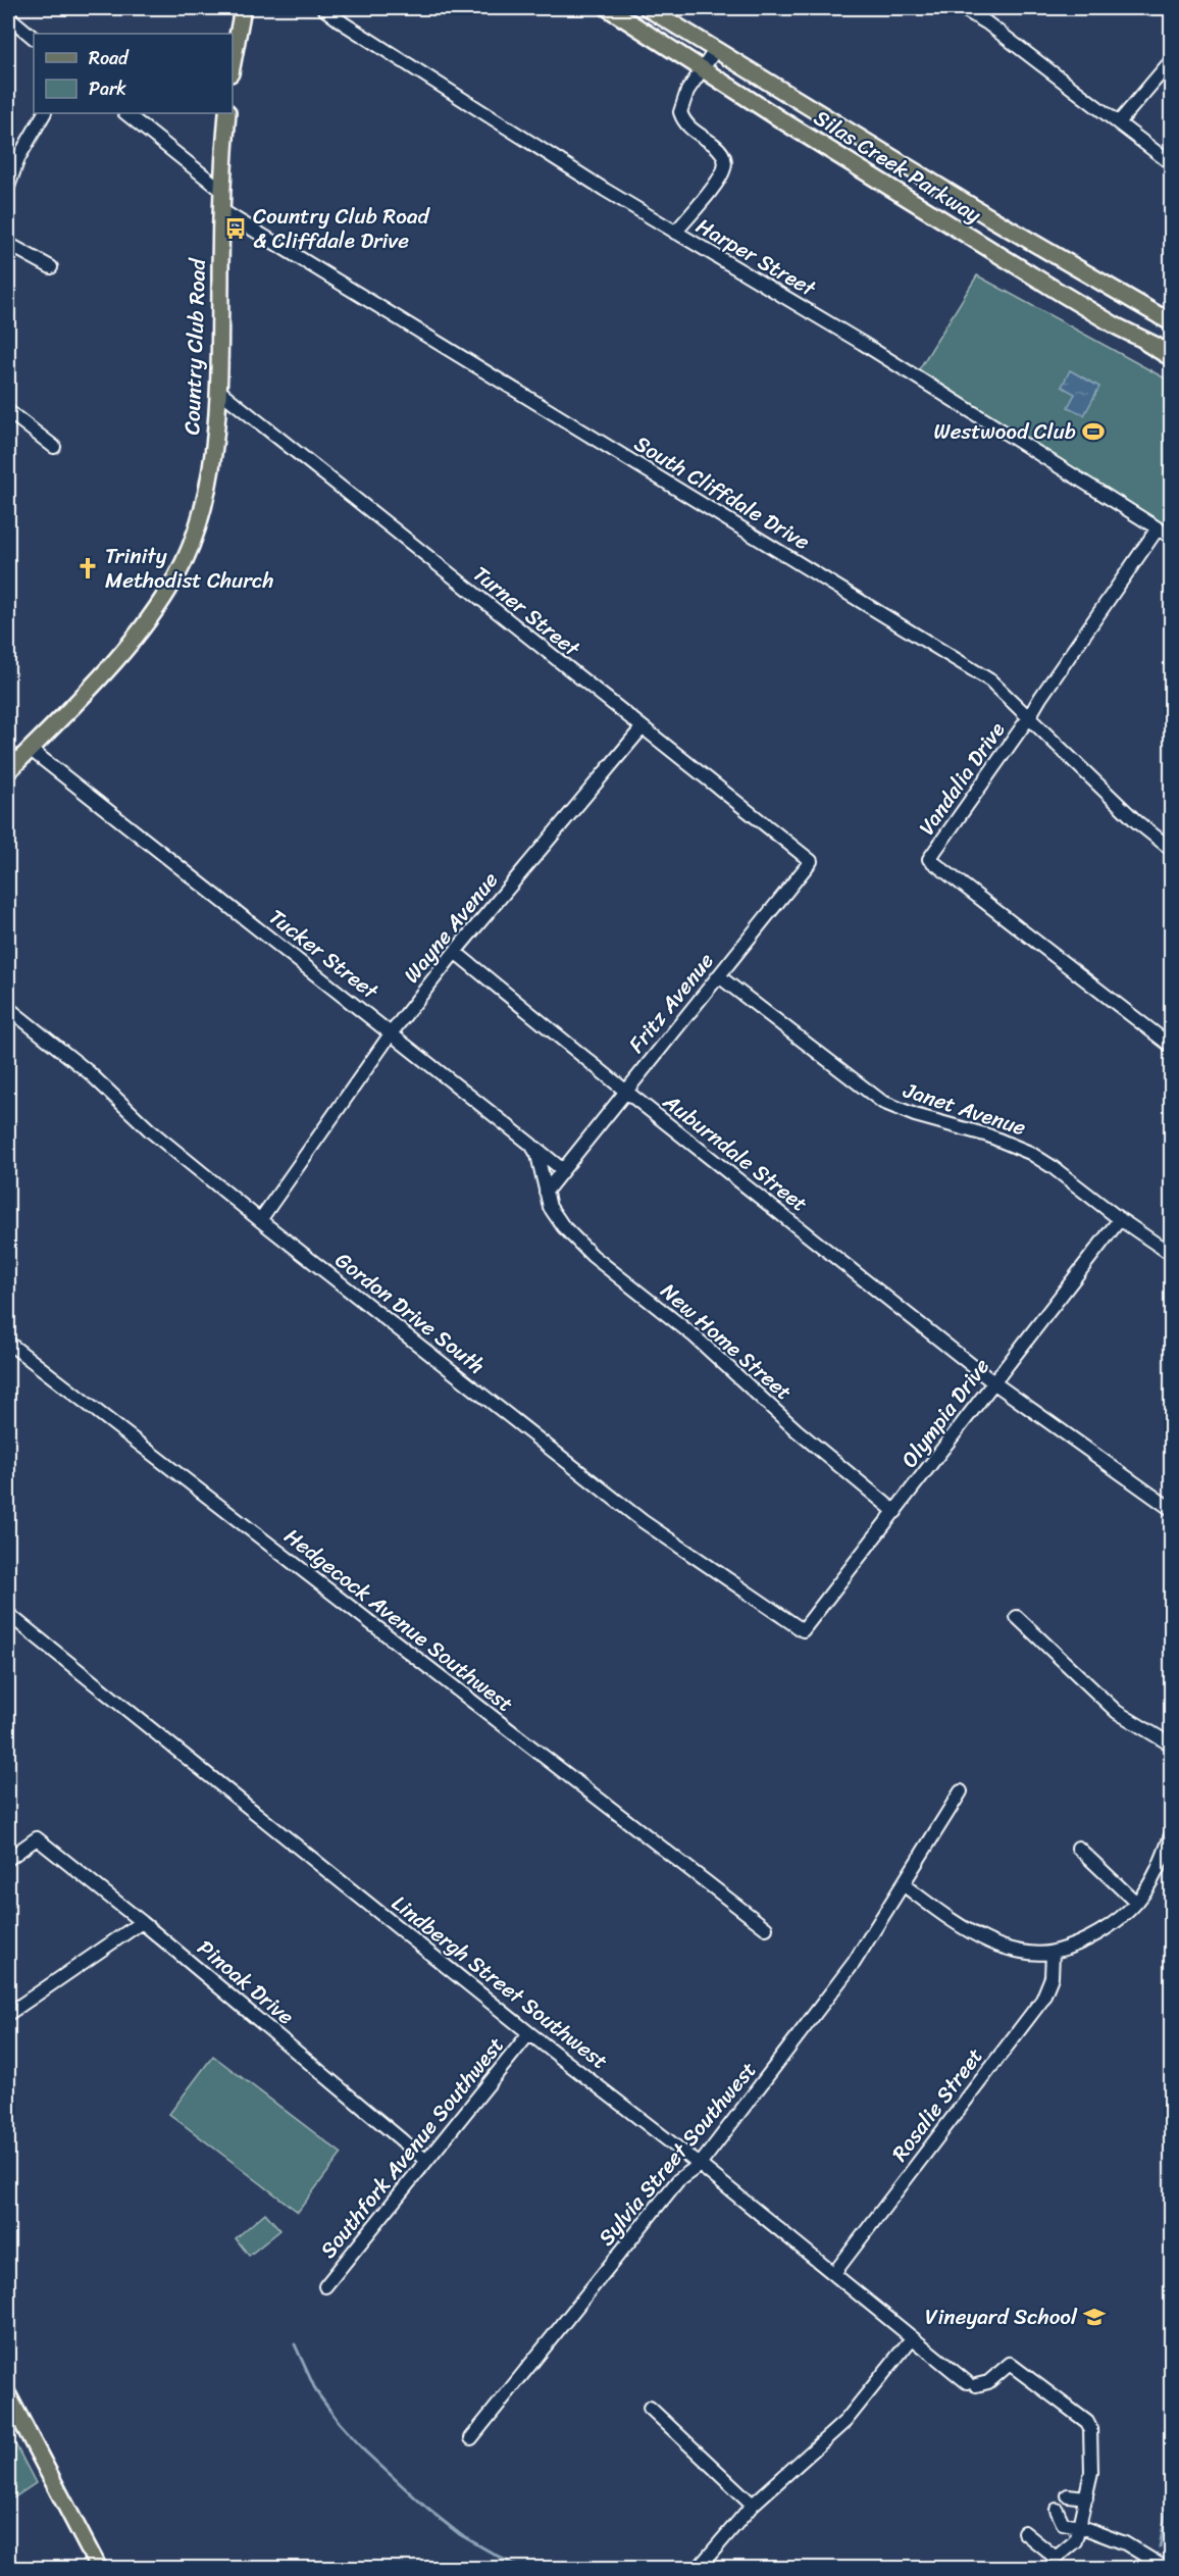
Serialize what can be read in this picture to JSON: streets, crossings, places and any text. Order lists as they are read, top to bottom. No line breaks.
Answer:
{"streets":{"main road":["Silas Creek Parkway","Country Club Road"],"street":["Harper Street","South Cliffdale Drive","Turner Street","Vandalia Drive","Wayne Avenue","Tucker Street","Fritz Avenue","Janet Avenue","Auburndale Street","Gordon Drive South","New Home Street","Olympia Drive","Hedgecock Avenue Southwest","Pinoak Drive","Lindbergh Street Southwest","Rosalie Street","Southfork Avenue Southwest","Sylvia Street Southwest"]},"crossings":[["Harper Street","Vandalia Drive"],["Country Club Road","South Cliffdale Drive"],["Country Club Road","Turner Street"],["Country Club Road","Tucker Street"],["South Cliffdale Drive","Vandalia Drive"],["Turner Street","Wayne Avenue"],["Turner Street","Fritz Avenue"],["Wayne Avenue","Tucker Street"],["Wayne Avenue","Auburndale Street"],["Wayne Avenue","Gordon Drive South"],["Tucker Street","Fritz Avenue"],["Fritz Avenue","Janet Avenue"],["Fritz Avenue","Auburndale Street"],["Janet Avenue","Olympia Drive"],["Auburndale Street","Olympia Drive"],["Gordon Drive South","Olympia Drive"],["New Home Street","Olympia Drive"],["Pinoak Drive","Southfork Avenue Southwest"],["Lindbergh Street Southwest","Rosalie Street"],["Lindbergh Street Southwest","Southfork Avenue Southwest"],["Lindbergh Street Southwest","Sylvia Street Southwest"]],"places":{"bus stop":["Country Club Road & Cliffdale Drive"],"sports":["Westwood Club"],"church":["Trinity Methodist Church"],"school or university":["Vineyard School"]},"legend":["Road","Park"]}
